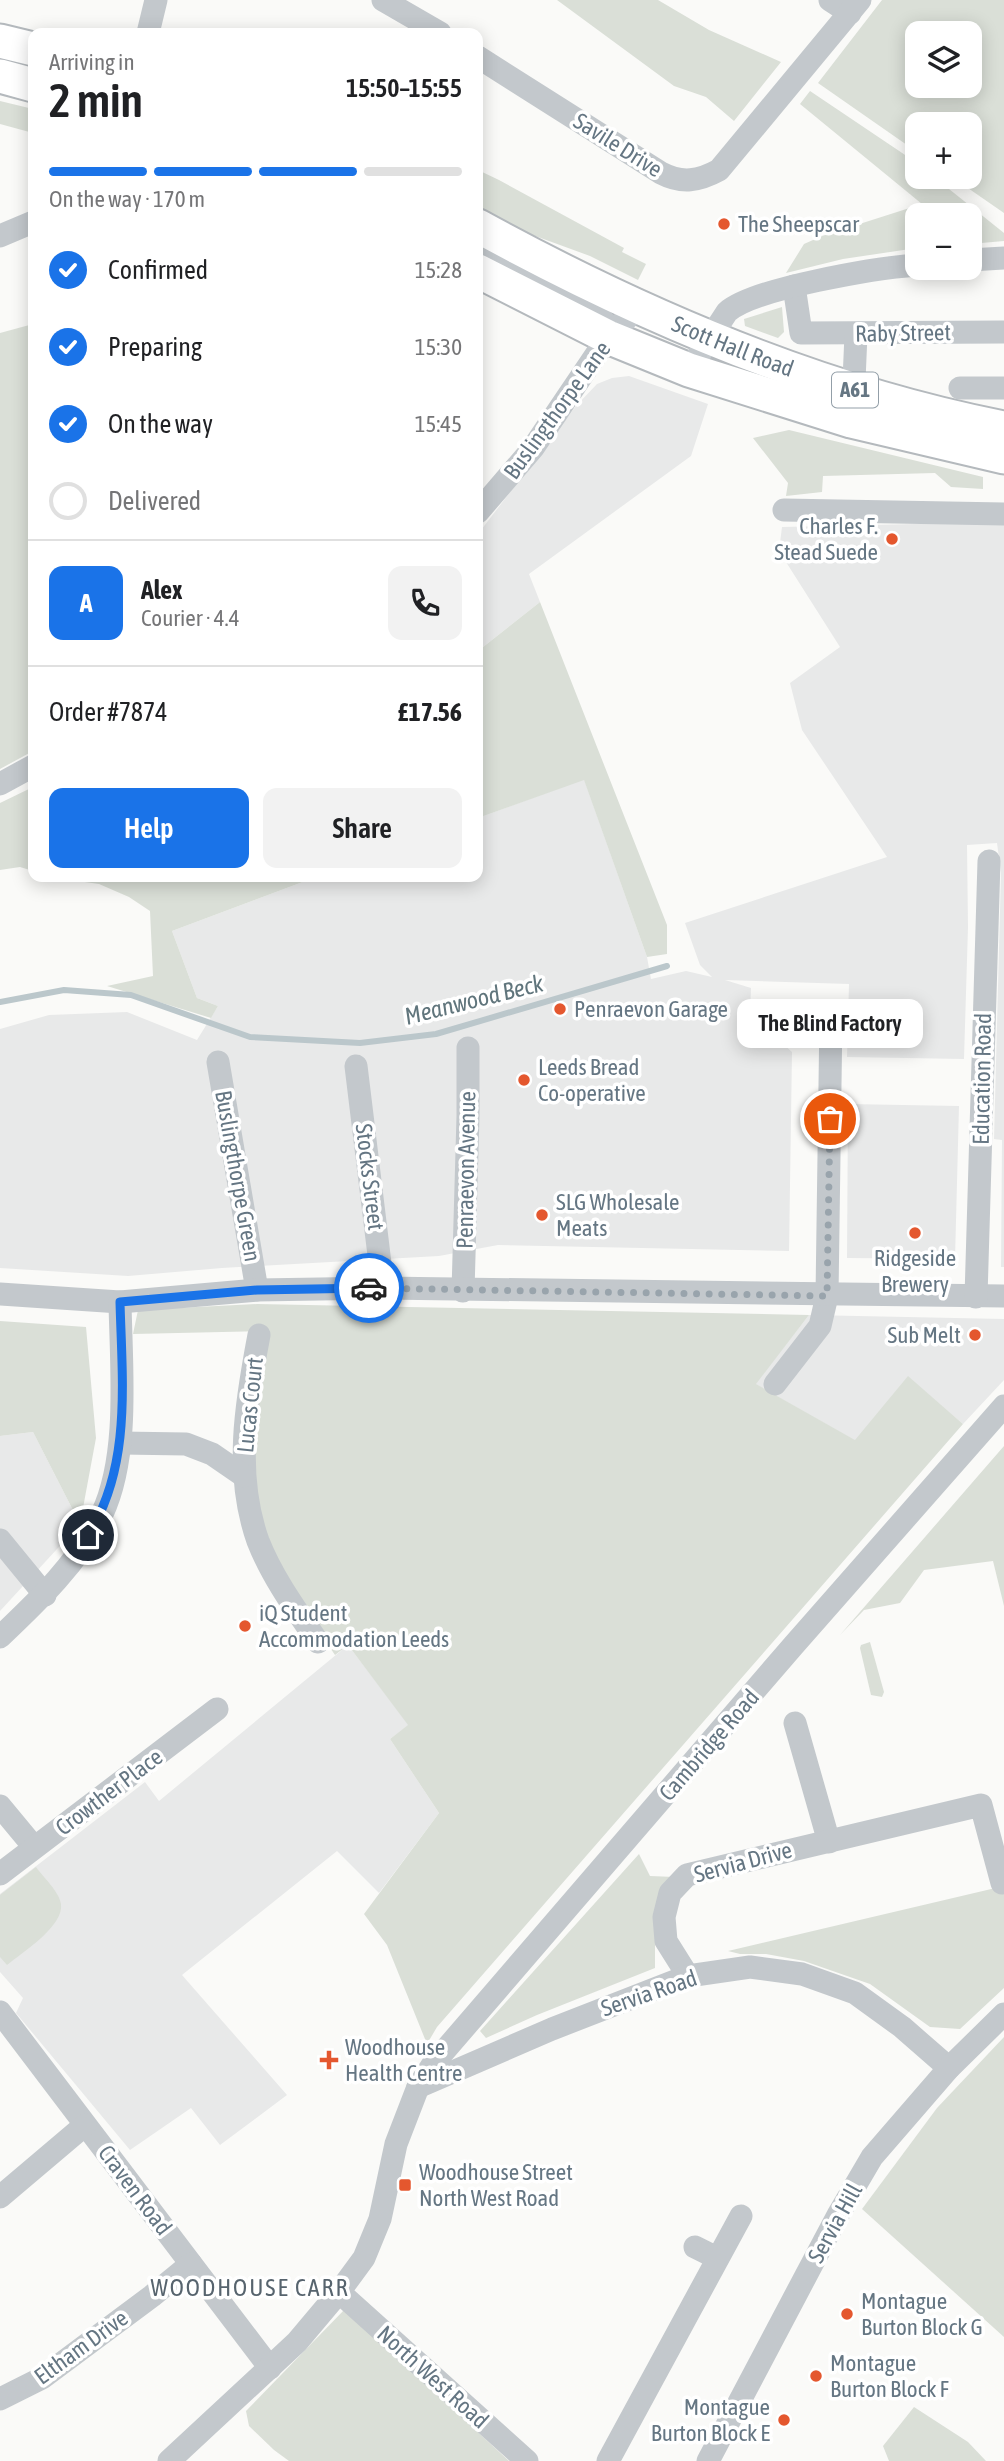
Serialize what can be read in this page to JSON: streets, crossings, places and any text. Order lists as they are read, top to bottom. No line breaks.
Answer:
{"streets":{"highway":["Scott Hall Road","A61"],"street":["Savile Drive","Raby Street","Buslingthorpe Lane","Education Road","Penraevon Avenue","Buslingthorpe Green","Stocks Street","Lucas Court","Cambridge Road","Crowther Place","Servia Drive","Servia Road","Craven Road","Servia Hill","Eltham Drive","North West Road"]},"crossings":[["Scott Hall Road","Buslingthorpe Lane"],["Cambridge Road","Servia Road"],["Cambridge Road","Craven Road"],["Cambridge Road","North West Road"],["Servia Drive","Servia Road"],["Servia Road","Servia Hill"],["Craven Road","Eltham Drive"]],"districts":["WOODHOUSE CARR"],"water":["Meanwood Beck"],"places":{"other":["The Sheepscar","Charles F. Stead Suede","Penraevon Garage","Leeds Bread Co-operative","The Blind Factory","SLG Wholesale Meats","Ridgeside Brewery","Sub Melt","iQ Student Accommodation Leeds","Montague Burton Block G","Montague Burton Block F","Montague Burton Block E"],"health":["Woodhouse Health Centre"],"transit":["Woodhouse Street North West Road"]},"page":{"map_buttons":["+","−"],"heading":["2 min","Arriving in","15:50–15:55"],"panel":["Alex","Courier · 4.4","Order #7874","£17.56"],"bar":"On the way · 170 m","list":[["Confirmed","15:28"],["Preparing","15:30"],["On the way","15:45"],"Delivered"],"round":"A","buttons":["Help","Share"],"bubble":"The Blind Factory"}}
